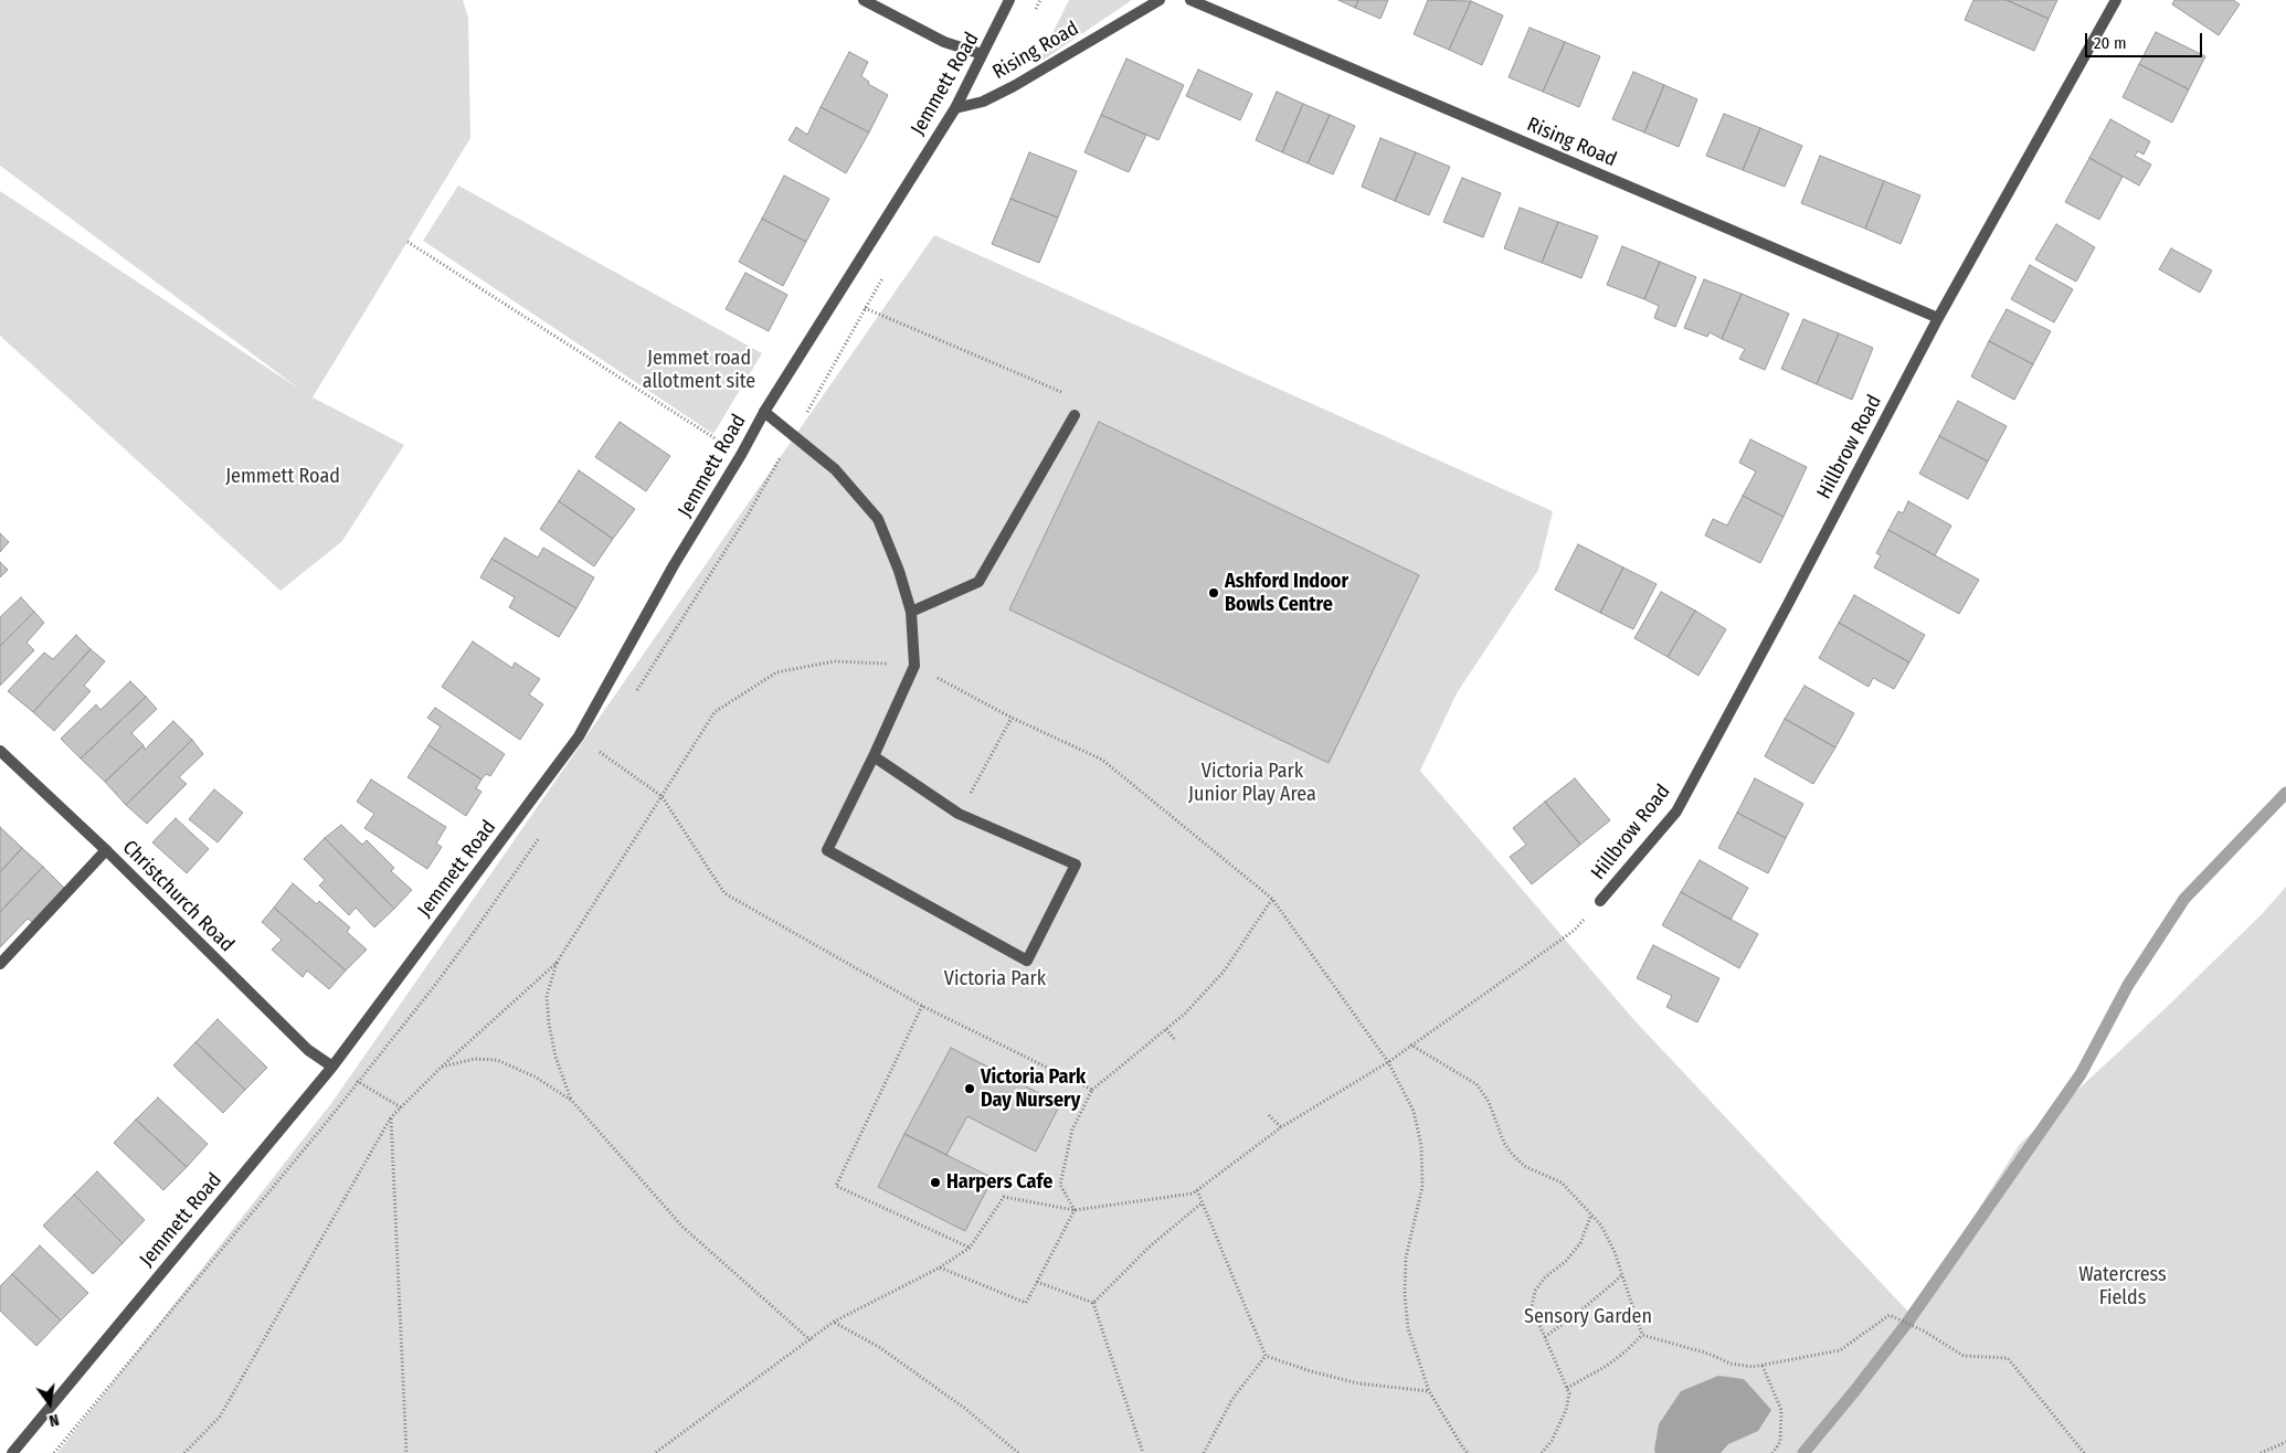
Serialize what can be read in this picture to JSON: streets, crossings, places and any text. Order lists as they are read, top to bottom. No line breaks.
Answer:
{"streets":{"street":["Rising Road","Jemmett Road","Hillbrow Road","Christchurch Road"]},"crossings":[["Rising Road","Jemmett Road"],["Rising Road","Hillbrow Road"],["Jemmett Road","Christchurch Road"]],"parks":["Jemmet road allotment site","Jemmett Road","Victoria Park Junior Play Area","Victoria Park","Watercress Fields","Sensory Garden"],"places":["Ashford Indoor Bowls Centre","Victoria Park Day Nursery","Harpers Cafe"],"scale_bar":"20 m","north":"bottom"}
